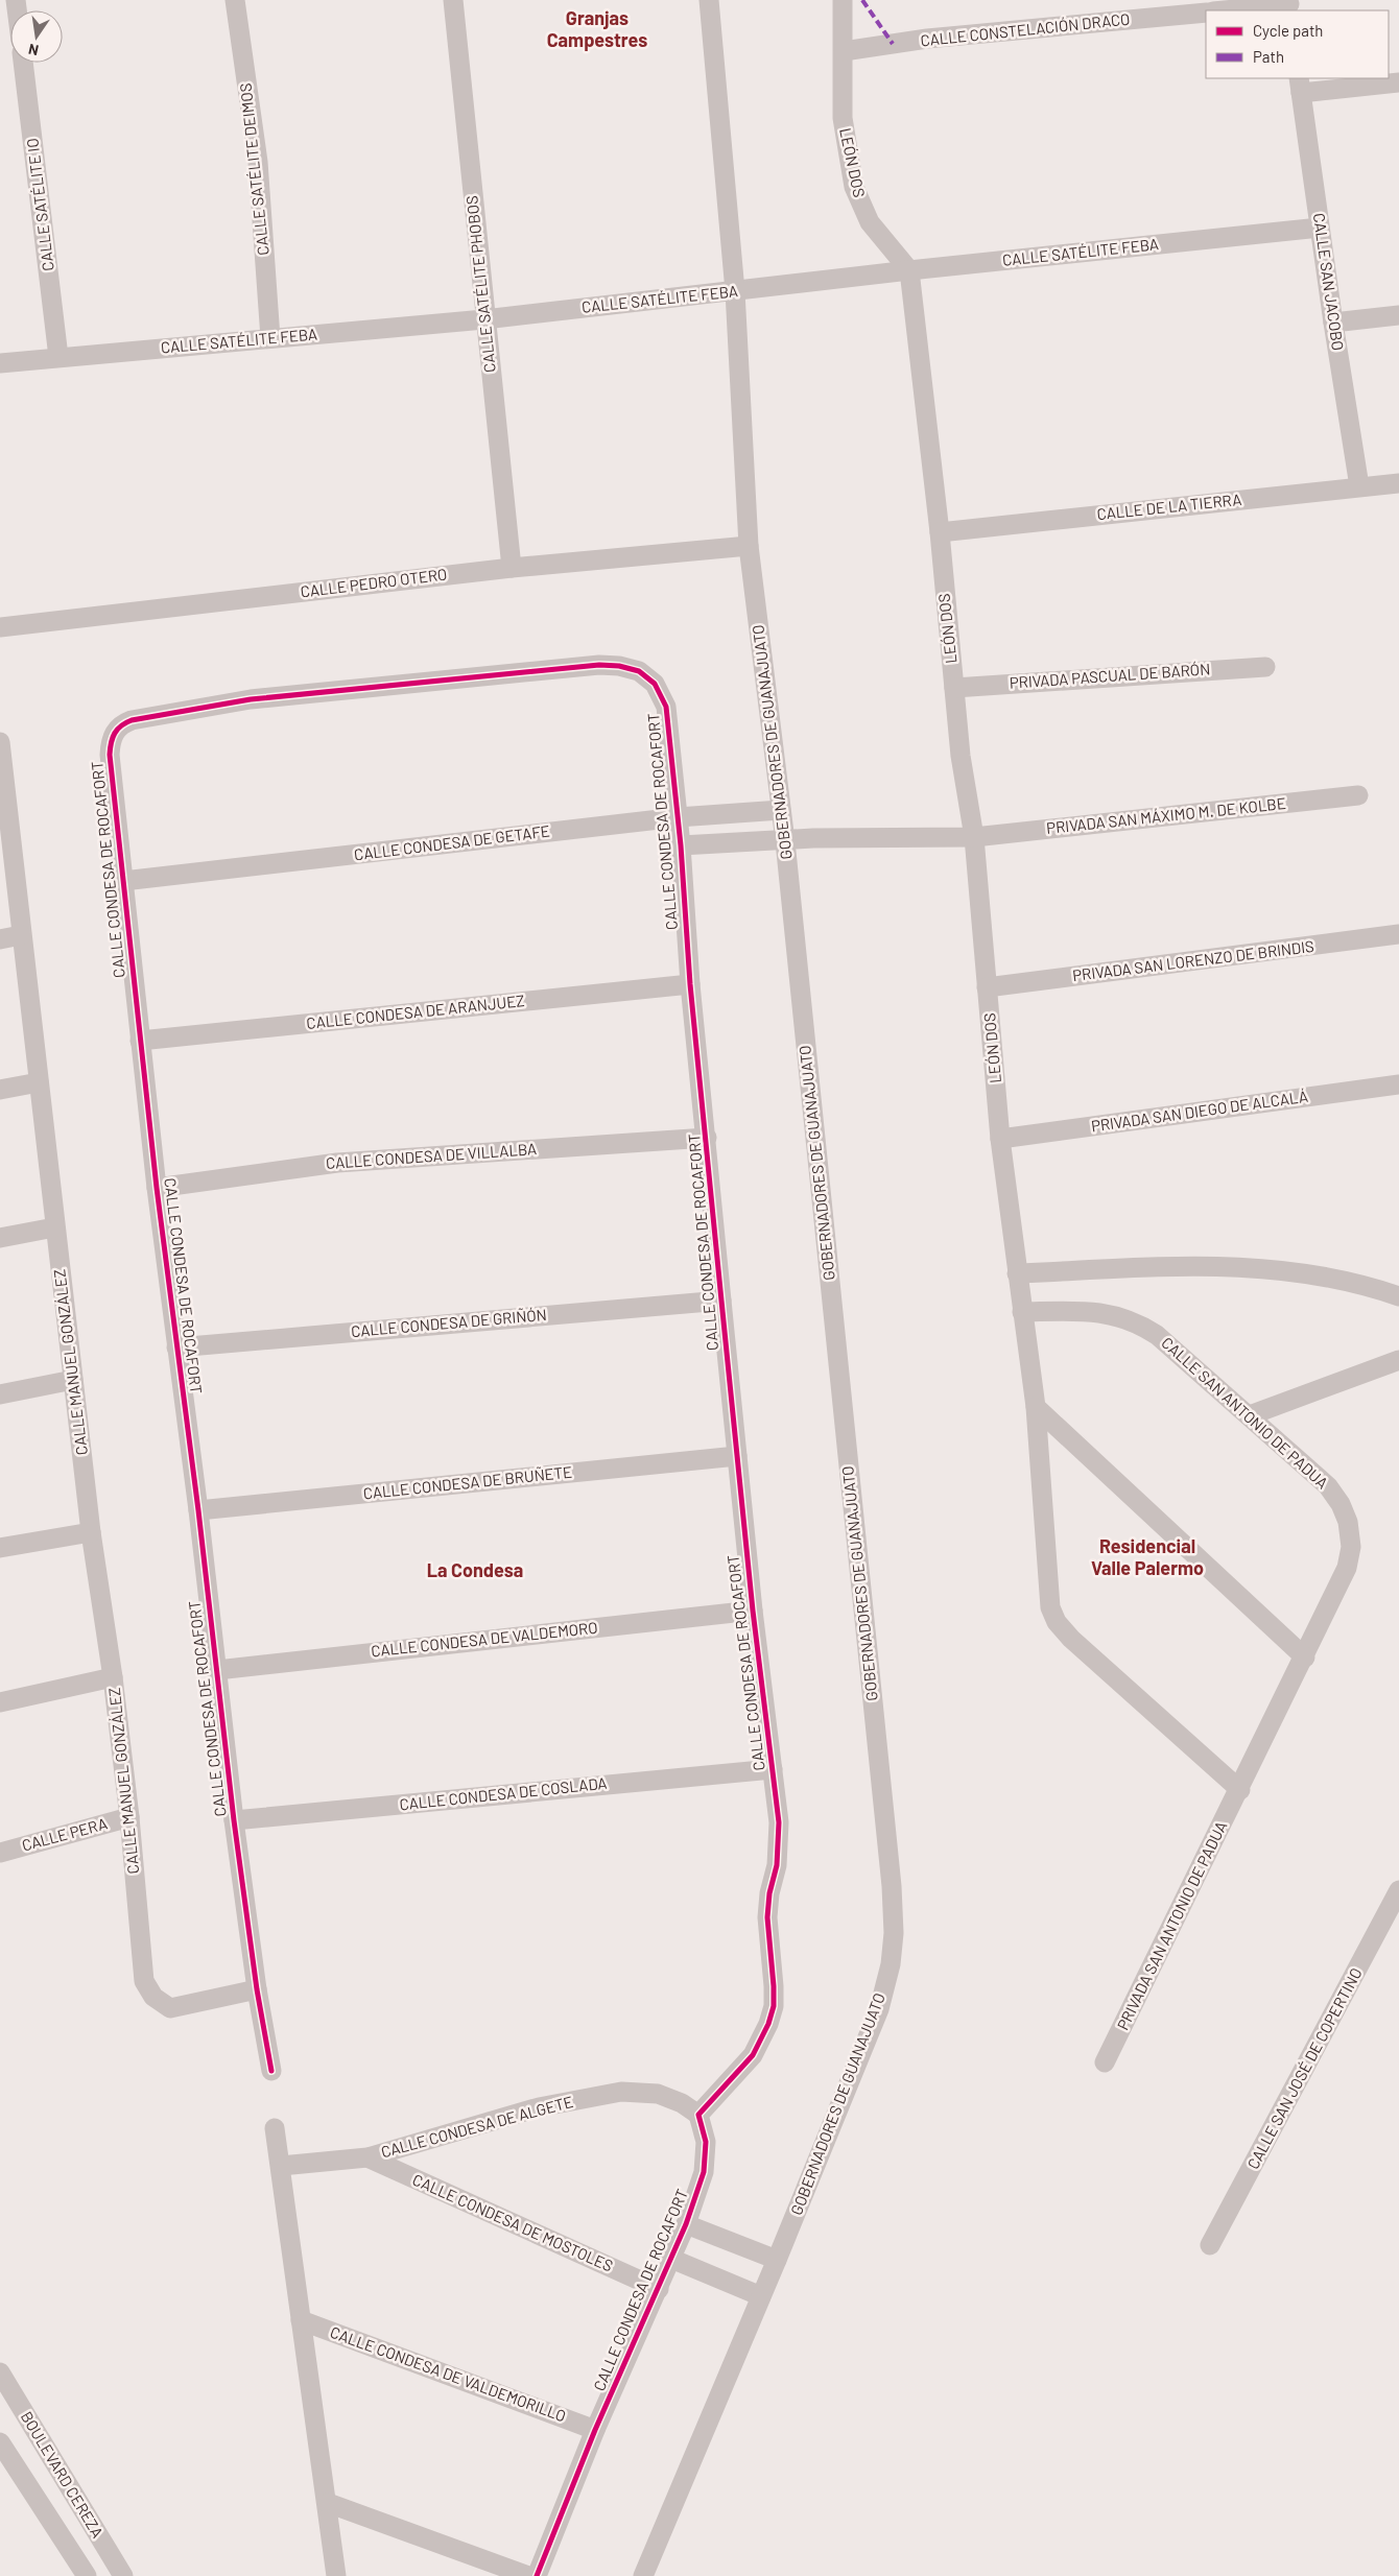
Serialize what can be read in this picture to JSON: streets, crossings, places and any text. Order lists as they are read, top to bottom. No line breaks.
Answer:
{"streets":{"street":["CALLE CONSTELACIÓN DRACO","LEÓN DOS","CALLE SATÉLITE DEIMOS","CALLE SATÉLITE IO","CALLE SATÉLITE FEBA","CALLE SAN JACOBO","CALLE SATÉLITE PHOBOS","CALLE DE LA TIERRA","CALLE PEDRO OTERO","PRIVADA PASCUAL DE BARÓN","GOBERNADORES DE GUANAJUATO","PRIVADA SAN MÁXIMO M. DE KOLBE","CALLE CONDESA DE ROCAFORT","CALLE CONDESA DE GETAFE","PRIVADA SAN LORENZO DE BRINDIS","CALLE CONDESA DE ARANJUEZ","PRIVADA SAN DIEGO DE ALCALÁ","CALLE CONDESA DE VILLALBA","CALLE CONDESA DE GRIÑÓN","CALLE MANUEL GONZÁLEZ","CALLE SAN ANTONIO DE PADUA","CALLE CONDESA DE BRUÑETE","CALLE CONDESA DE VALDEMORO","CALLE CONDESA DE COSLADA","CALLE PERA","PRIVADA SAN ANTONIO DE PADUA","CALLE SAN JOSÉ DE COPERTINO","CALLE CONDESA DE ALGETE","CALLE CONDESA DE MOSTOLES","CALLE CONDESA DE VALDEMORILLO","BOULEVARD CEREZA"]},"crossings":[["CALLE CONSTELACIÓN DRACO","LEÓN DOS"],["LEÓN DOS","CALLE SATÉLITE FEBA"],["LEÓN DOS","CALLE DE LA TIERRA"],["LEÓN DOS","PRIVADA PASCUAL DE BARÓN"],["LEÓN DOS","PRIVADA SAN MÁXIMO M. DE KOLBE"],["LEÓN DOS","PRIVADA SAN LORENZO DE BRINDIS"],["LEÓN DOS","PRIVADA SAN DIEGO DE ALCALÁ"],["LEÓN DOS","CALLE SAN ANTONIO DE PADUA"],["LEÓN DOS","PRIVADA SAN ANTONIO DE PADUA"],["CALLE SATÉLITE DEIMOS","CALLE SATÉLITE FEBA"],["CALLE SATÉLITE IO","CALLE SATÉLITE FEBA"],["CALLE SATÉLITE FEBA","CALLE SAN JACOBO"],["CALLE SATÉLITE FEBA","CALLE SATÉLITE PHOBOS"],["CALLE SATÉLITE FEBA","GOBERNADORES DE GUANAJUATO"],["CALLE SAN JACOBO","CALLE DE LA TIERRA"],["CALLE SATÉLITE PHOBOS","CALLE PEDRO OTERO"],["CALLE PEDRO OTERO","GOBERNADORES DE GUANAJUATO"],["GOBERNADORES DE GUANAJUATO","PRIVADA SAN MÁXIMO M. DE KOLBE"],["GOBERNADORES DE GUANAJUATO","CALLE CONDESA DE GETAFE"],["CALLE CONDESA DE ROCAFORT","CALLE CONDESA DE GETAFE"],["CALLE CONDESA DE ROCAFORT","CALLE CONDESA DE ARANJUEZ"],["CALLE CONDESA DE ROCAFORT","CALLE CONDESA DE VILLALBA"],["CALLE CONDESA DE ROCAFORT","CALLE CONDESA DE GRIÑÓN"],["CALLE CONDESA DE ROCAFORT","CALLE MANUEL GONZÁLEZ"],["CALLE CONDESA DE ROCAFORT","CALLE CONDESA DE BRUÑETE"],["CALLE CONDESA DE ROCAFORT","CALLE CONDESA DE VALDEMORO"],["CALLE CONDESA DE ROCAFORT","CALLE CONDESA DE COSLADA"],["CALLE CONDESA DE ROCAFORT","CALLE CONDESA DE ALGETE"],["CALLE CONDESA DE ROCAFORT","CALLE CONDESA DE MOSTOLES"],["CALLE CONDESA DE ROCAFORT","CALLE CONDESA DE VALDEMORILLO"],["CALLE MANUEL GONZÁLEZ","CALLE PERA"],["CALLE SAN ANTONIO DE PADUA","PRIVADA SAN ANTONIO DE PADUA"],["CALLE CONDESA DE ALGETE","CALLE CONDESA DE MOSTOLES"]],"districts":["Granjas Campestres","Residencial Valle Palermo","La Condesa"],"legend":["Cycle path","Path"],"north":"bottom"}
